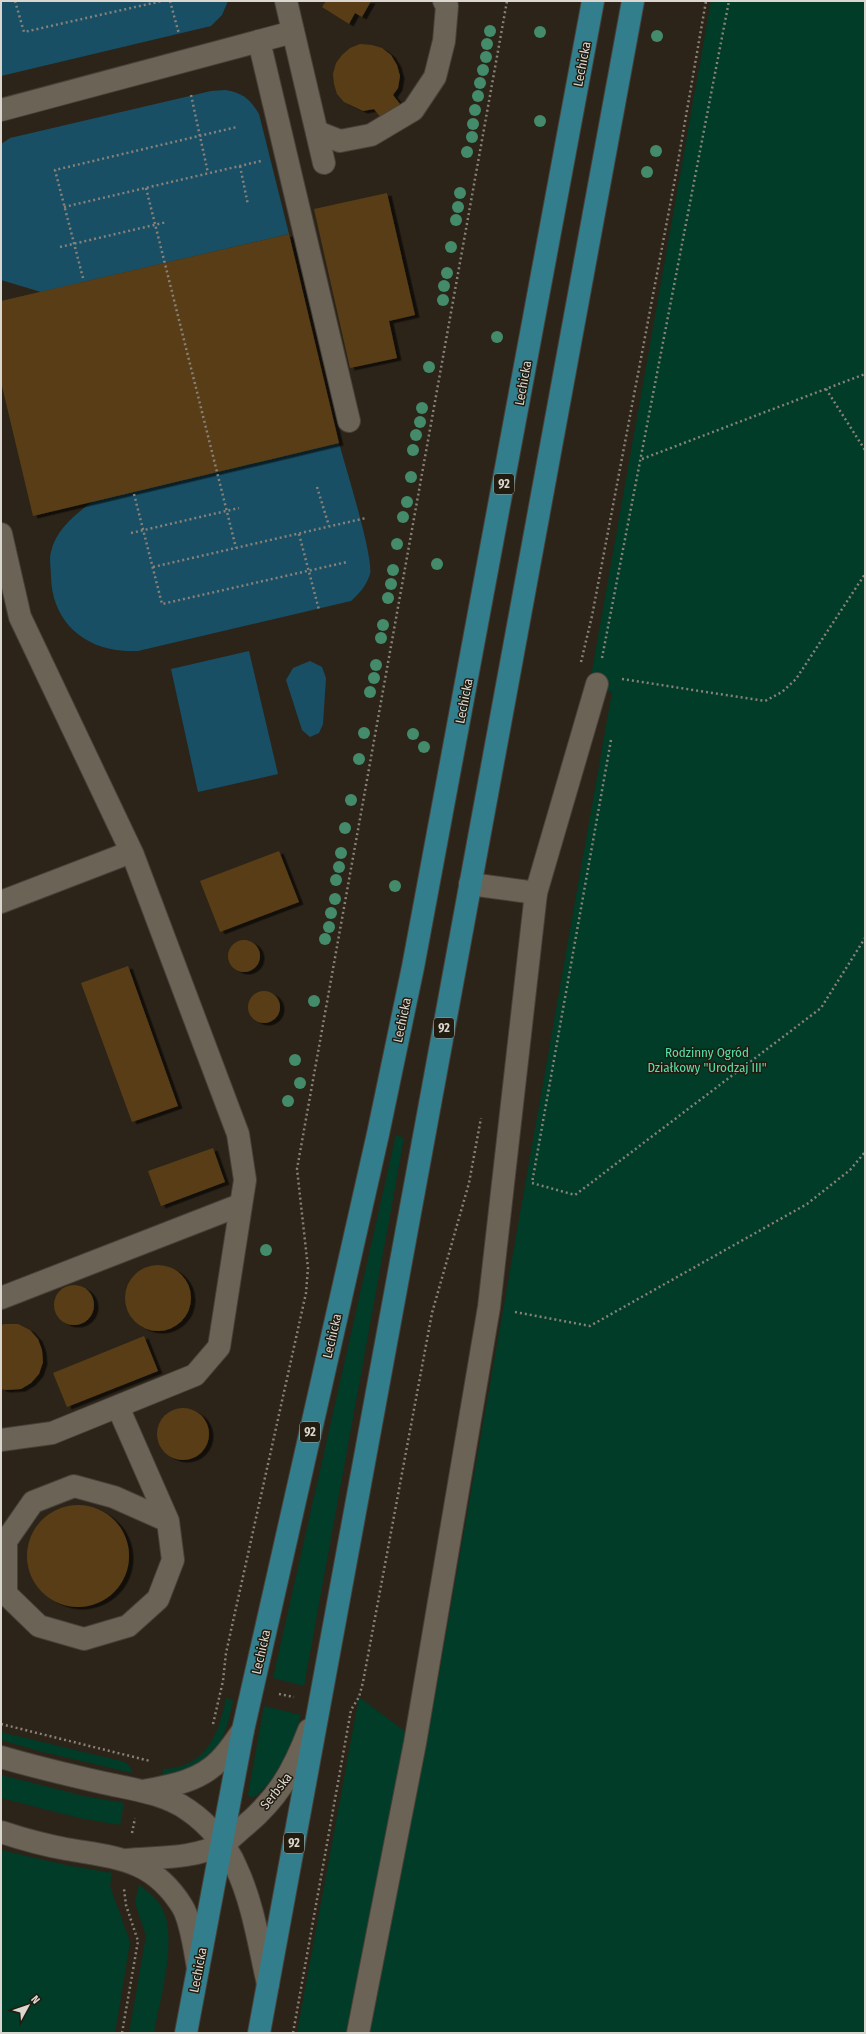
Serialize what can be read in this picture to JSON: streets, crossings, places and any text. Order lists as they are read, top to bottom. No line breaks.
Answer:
{"streets":{"main road":["Lechicka","92"],"street":["Serbska"]},"crossings":[["Lechicka","Serbska"],["92","Serbska"]],"parks":["Rodzinny Ogród Działkowy \"Urodzaj III\""],"north":"top right"}
